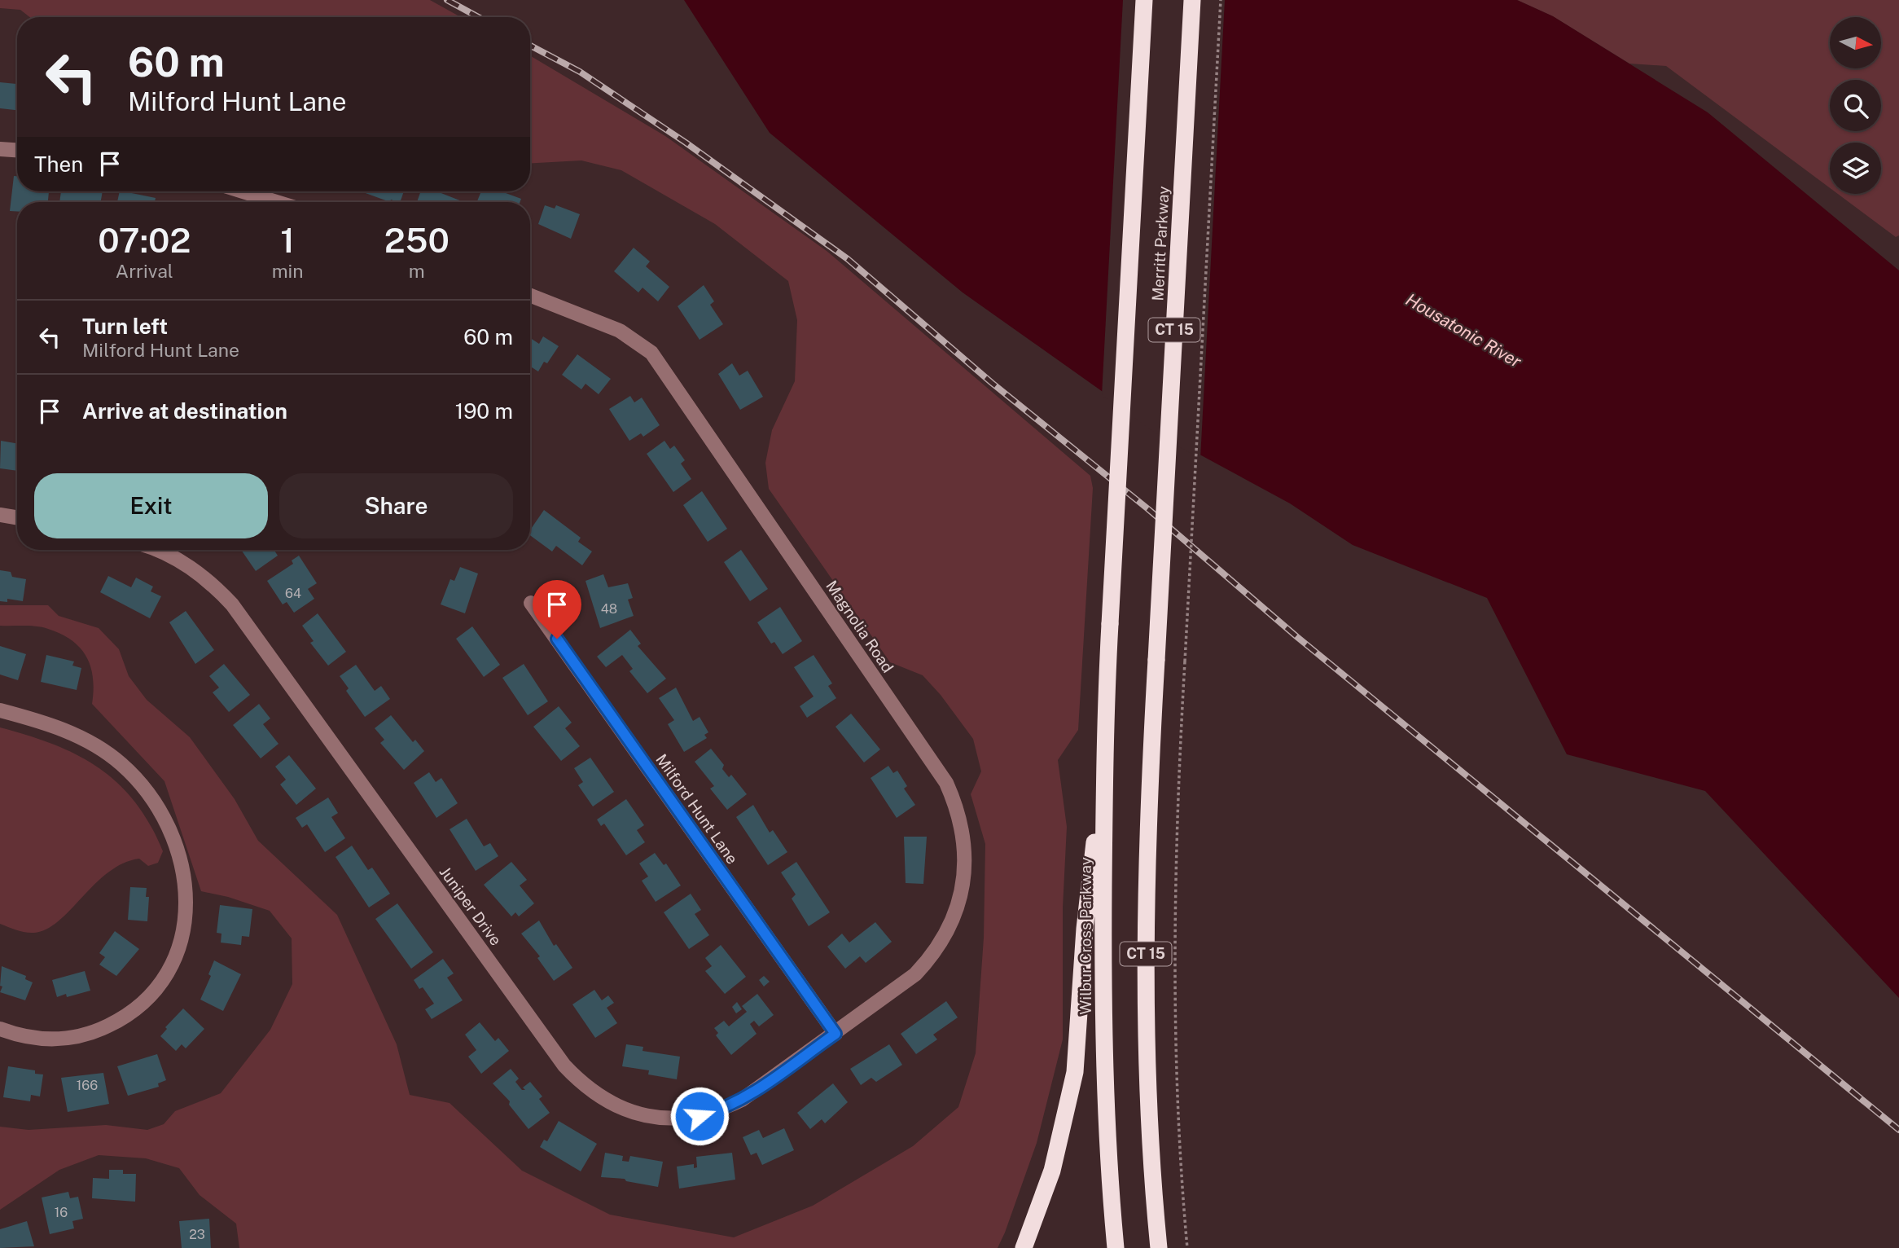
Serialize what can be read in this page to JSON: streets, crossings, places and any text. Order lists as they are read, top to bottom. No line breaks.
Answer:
{"streets":{"highway":["Merritt Parkway","CT 15","Wilbur Cross Parkway"],"street":["Magnolia Road","Milford Hunt Lane","Juniper Drive"]},"crossings":[["Merritt Parkway","Wilbur Cross Parkway"],["Magnolia Road","Milford Hunt Lane"],["Magnolia Road","Juniper Drive"],["Milford Hunt Lane","Juniper Drive"]],"water":["Housatonic River"],"house_numbers":["64","48","166","16","23"],"north":"right","page":{"turn":["60 m","Milford Hunt Lane"],"then":"Then","eta":["07:02","Arrival","1","min","250","m"],"list":[{"name":"Turn left","note":"Milford Hunt Lane","value":"60 m"},{"name":"Arrive at destination","value":"190 m"}],"buttons":["Exit","Share"]}}
